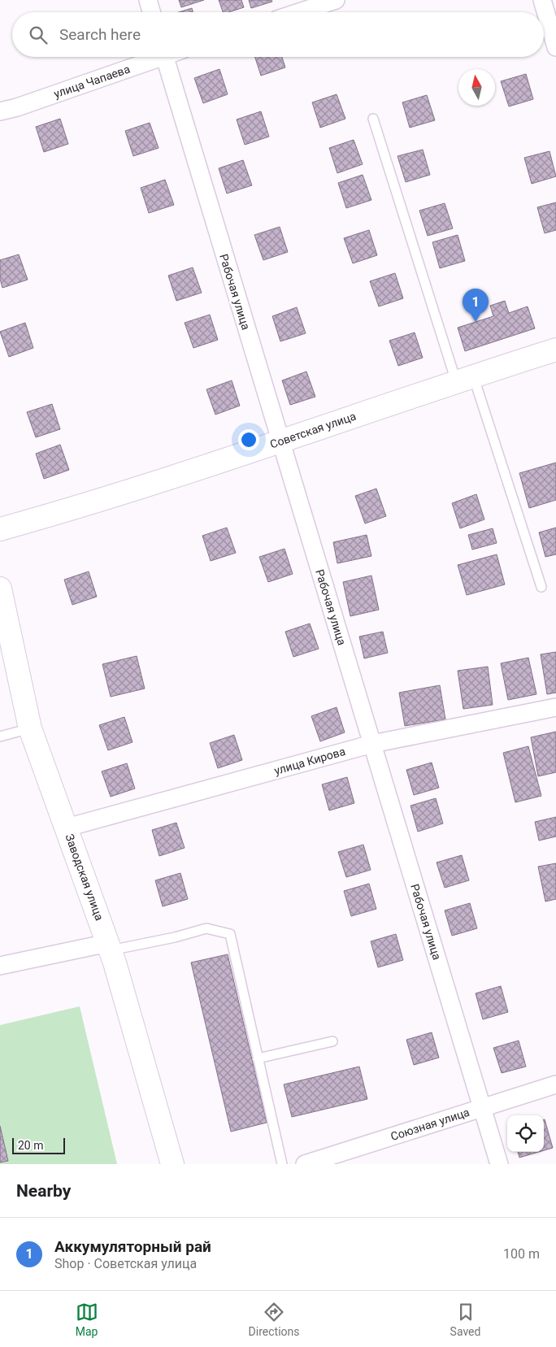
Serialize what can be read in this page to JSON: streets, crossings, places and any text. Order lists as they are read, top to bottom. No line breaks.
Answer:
{"streets":{"street":["улица Чапаева","Рабочая улица","Советская улица","улица Кирова","Заводская улица","Союзная улица"]},"crossings":[["Рабочая улица","Советская улица"],["Рабочая улица","улица Кирова"],["Рабочая улица","Союзная улица"],["улица Кирова","Заводская улица"]],"scale_bar":"20 m","north":"top","page":{"search":"Search here","pins":"1","scale":"20 m","heading":"Nearby","list":[{"mark":"1","name":"Аккумуляторный рай","note":"Shop · Советская улица","value":"100 m"}],"nav":["Map","Directions","Saved"]}}
